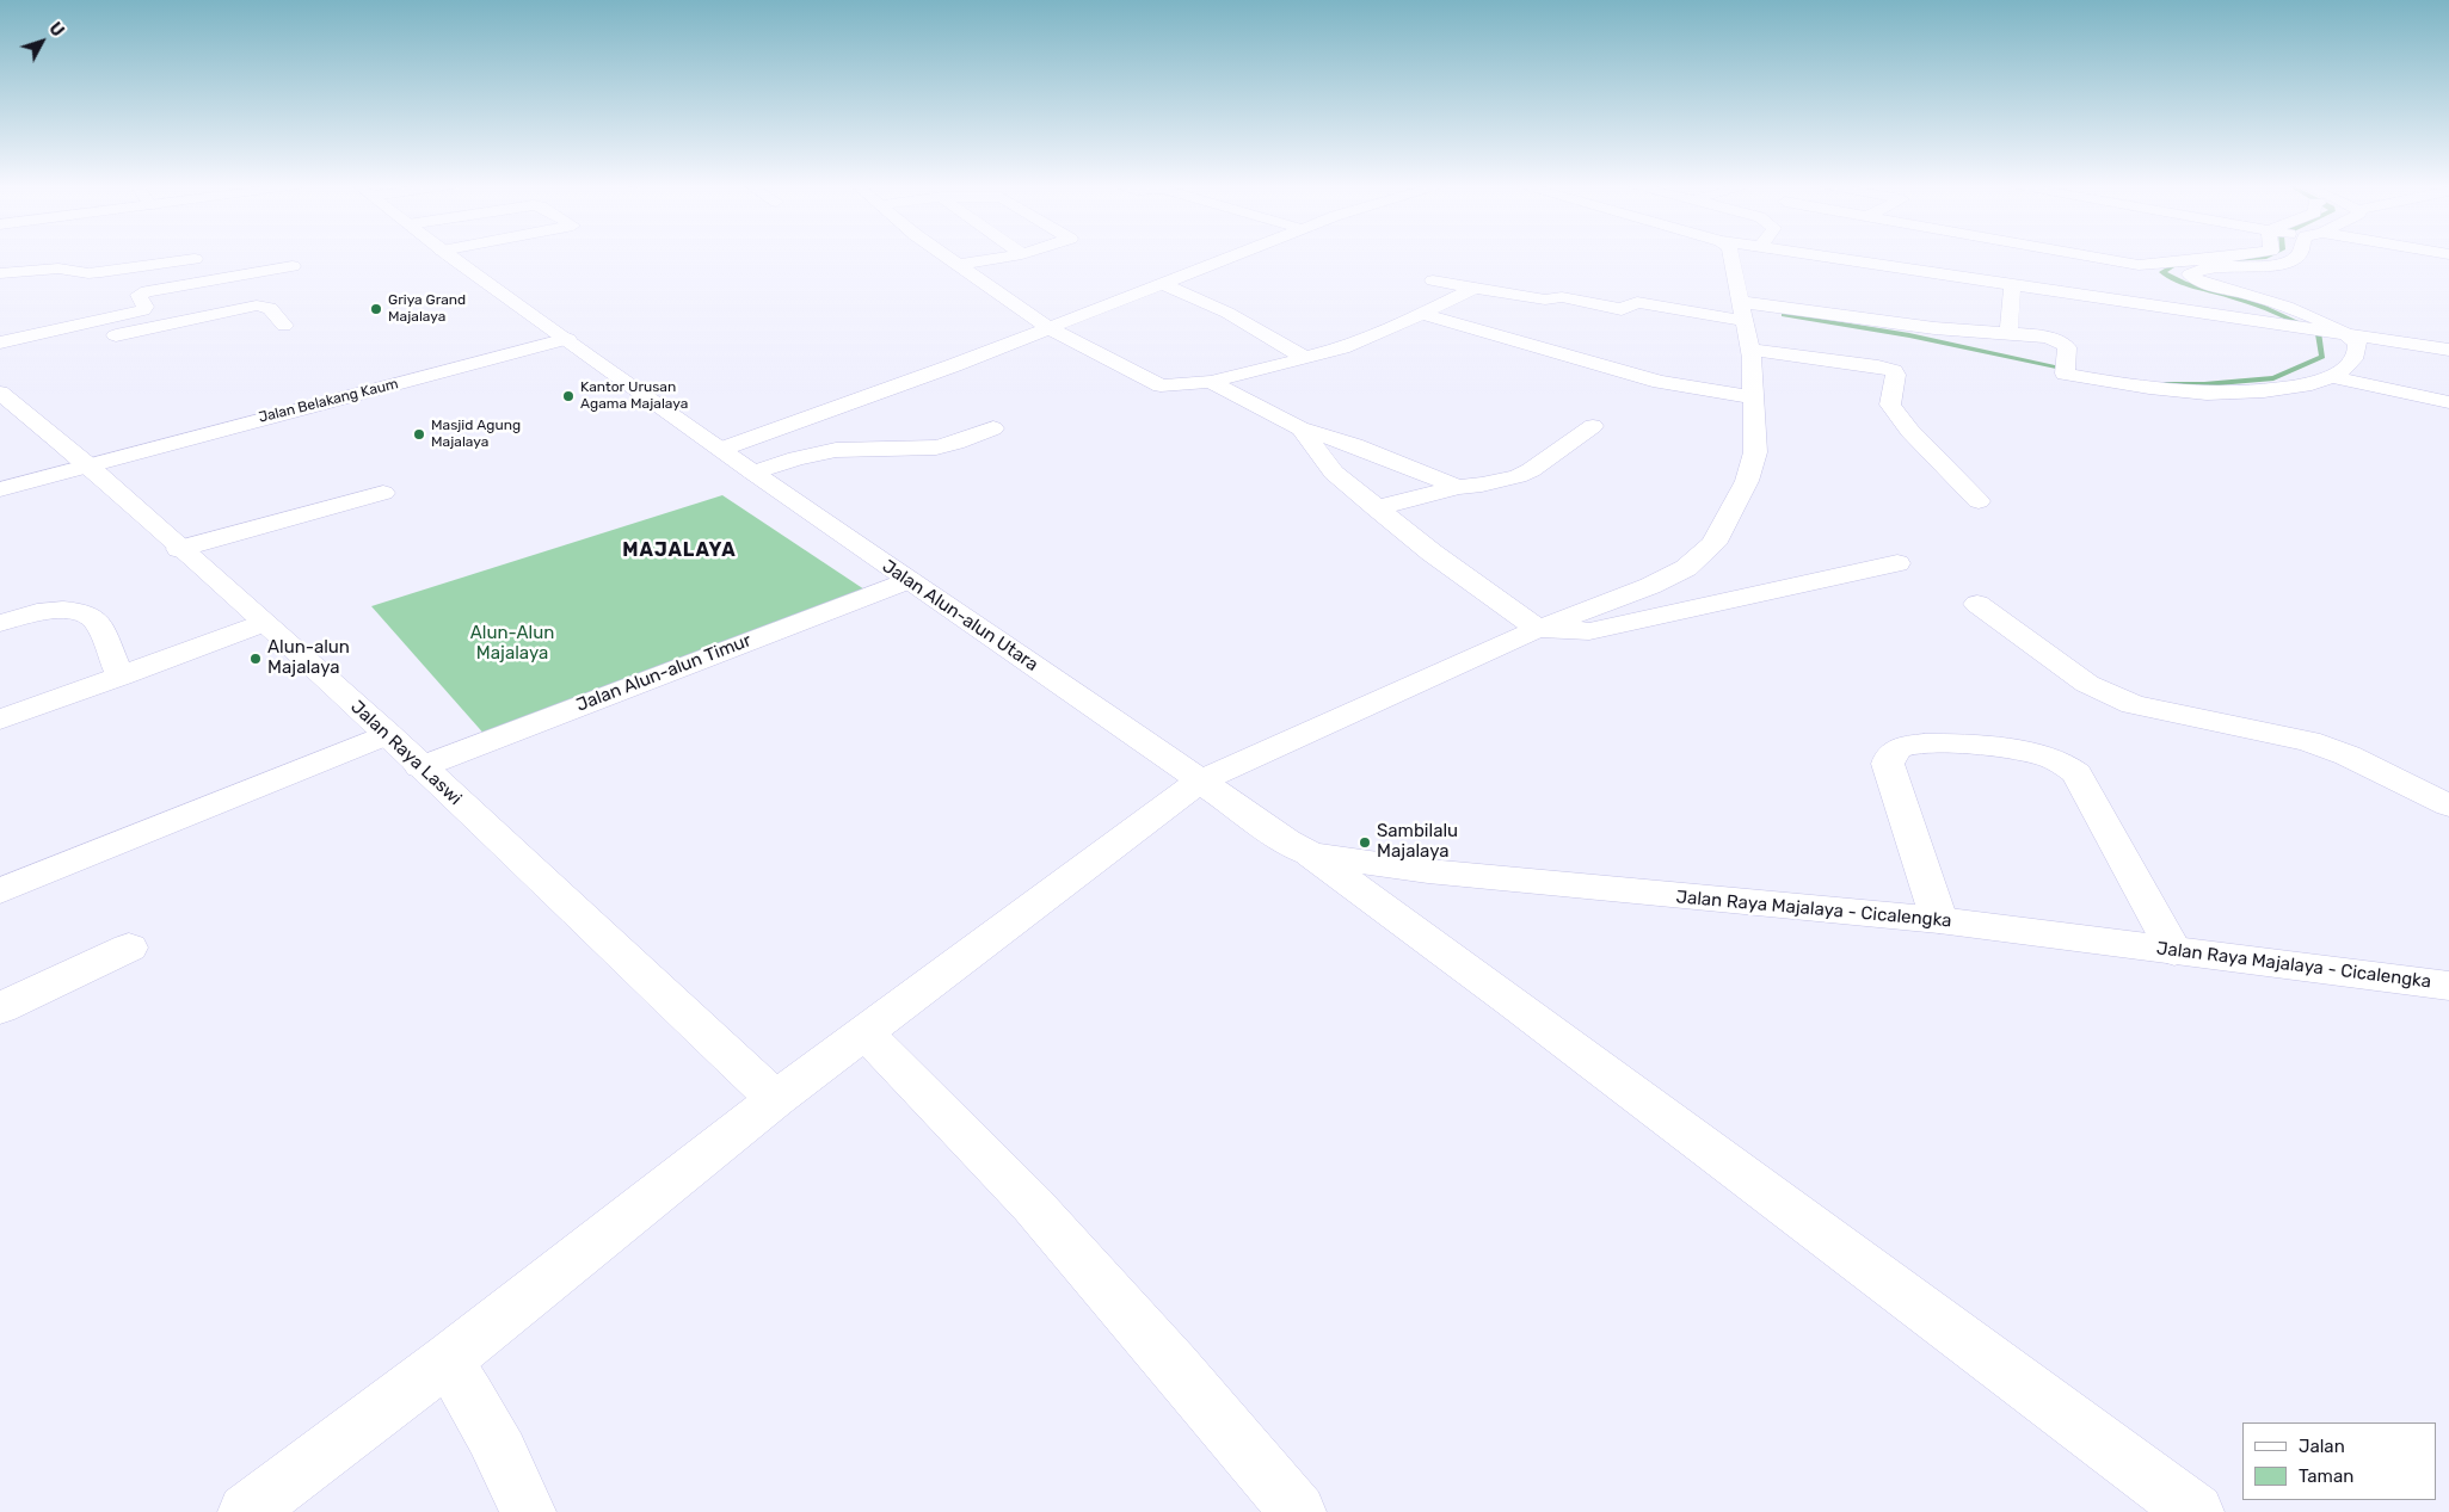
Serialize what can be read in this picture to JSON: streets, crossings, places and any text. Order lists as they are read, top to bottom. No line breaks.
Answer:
{"streets":{"street":["Jalan Belakang Kaum","Jalan Alun-alun Utara","Jalan Alun-alun Timur","Jalan Raya Laswi","Jalan Raya Majalaya - Cicalengka"]},"crossings":[["Jalan Belakang Kaum","Jalan Alun-alun Utara"],["Jalan Belakang Kaum","Jalan Raya Laswi"],["Jalan Alun-alun Utara","Jalan Alun-alun Timur"],["Jalan Alun-alun Utara","Jalan Raya Majalaya - Cicalengka"],["Jalan Alun-alun Timur","Jalan Raya Laswi"]],"districts":["MAJALAYA"],"parks":["Alun-Alun Majalaya"],"places":["Griya Grand Majalaya","Kantor Urusan Agama Majalaya","Masjid Agung Majalaya","Alun-alun Majalaya","Sambilalu Majalaya"],"legend":["Jalan","Taman"],"north":"top right"}
